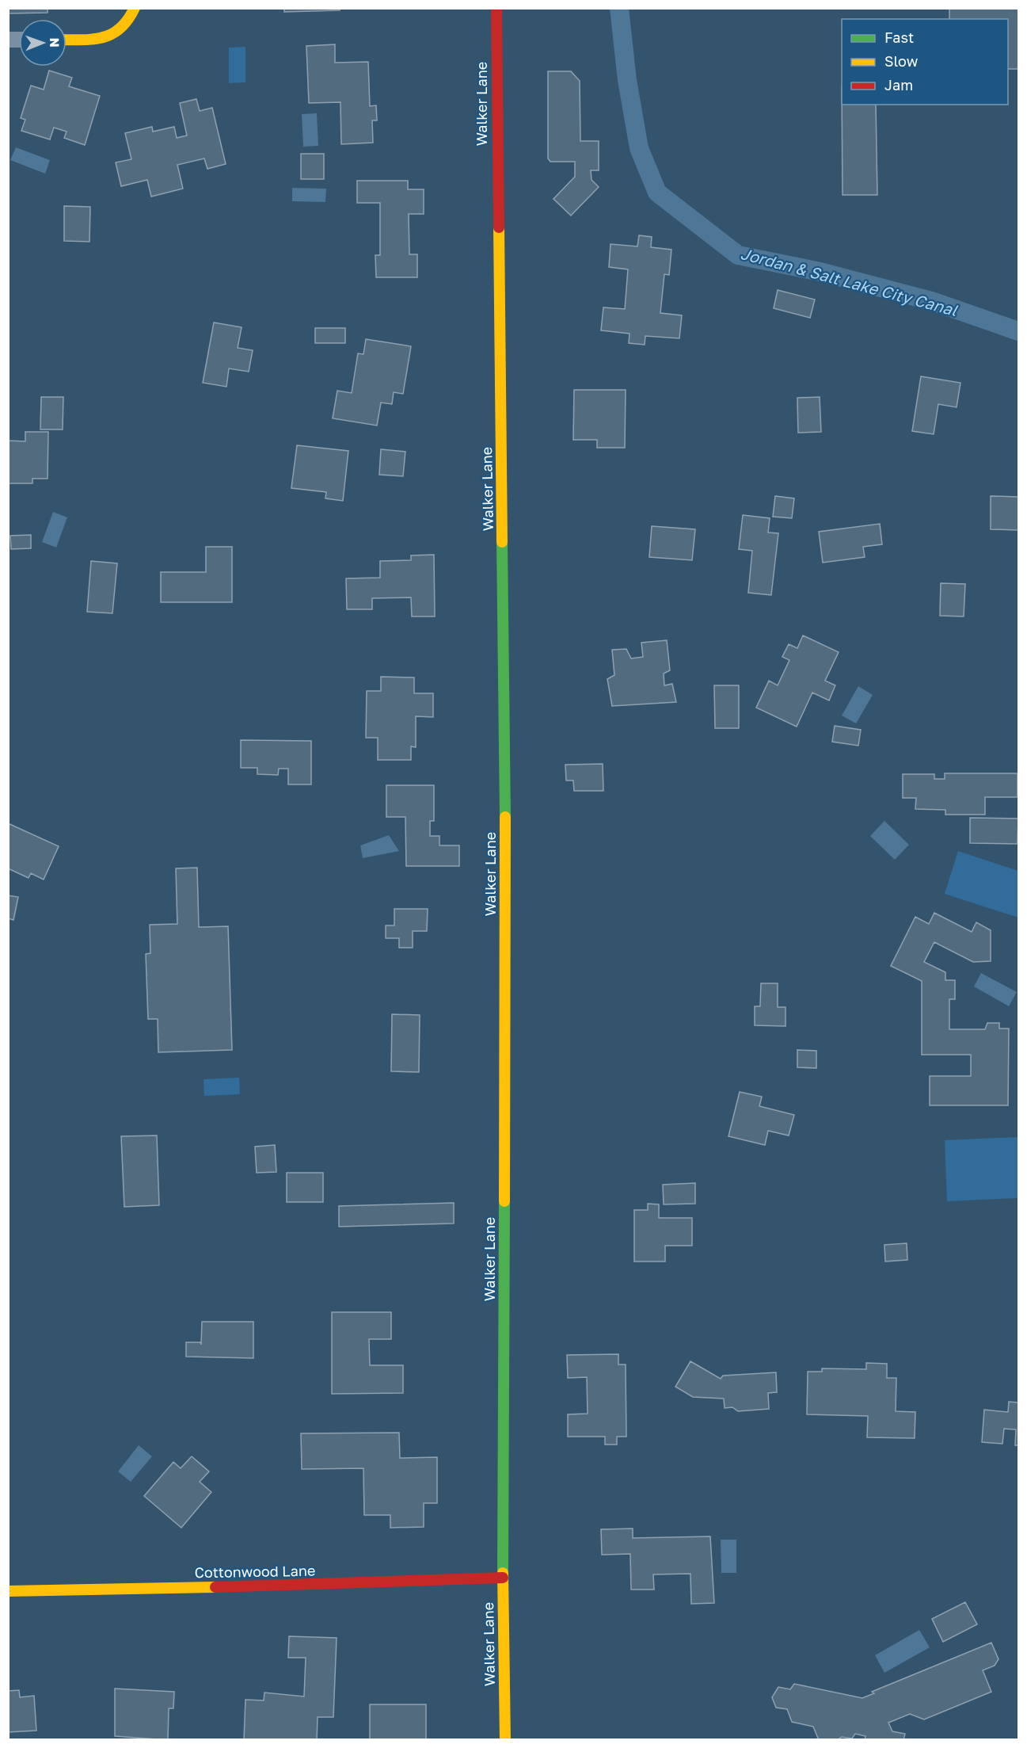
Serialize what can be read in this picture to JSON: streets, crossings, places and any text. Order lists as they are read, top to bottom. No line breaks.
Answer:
{"streets":{"street":["Walker Lane","Cottonwood Lane"]},"crossings":[["Walker Lane","Cottonwood Lane"]],"water":["Jordan & Salt Lake City Canal"],"legend":["Fast","Slow","Jam"],"north":"right"}
